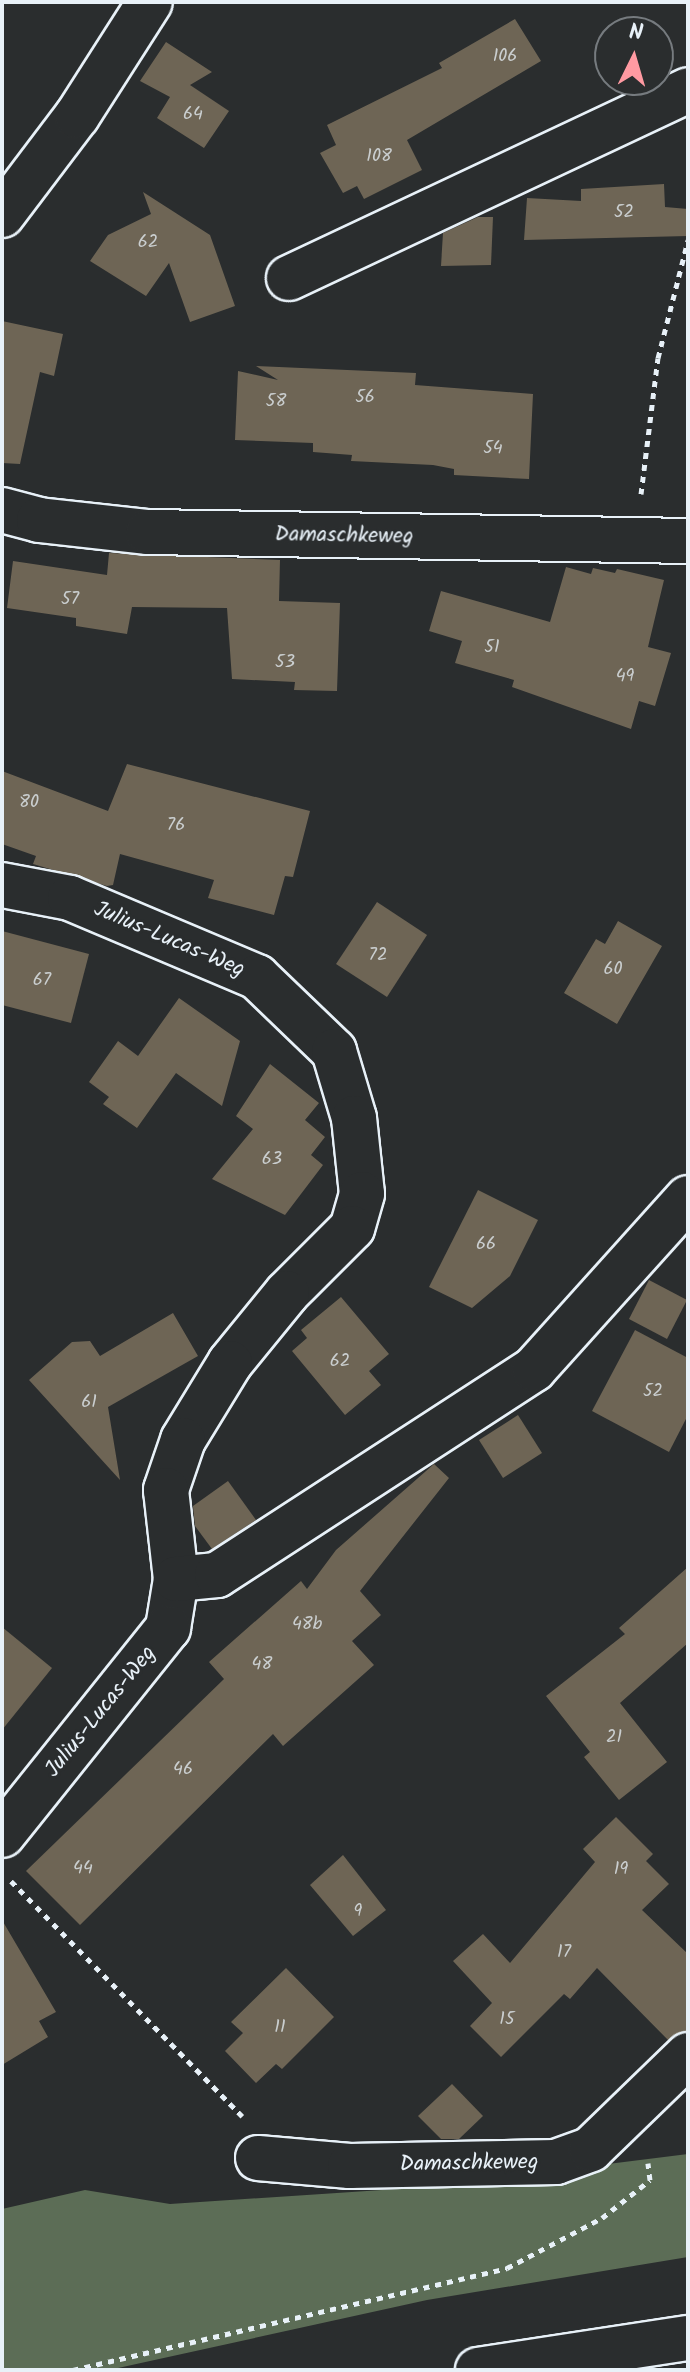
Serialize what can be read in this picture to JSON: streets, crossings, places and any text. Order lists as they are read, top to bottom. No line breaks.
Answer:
{"streets":{"main road":["Damaschkeweg","Julius-Lucas-Weg"]},"house_numbers":["106","64","108","52","62","56","58","54","57","51","53","49","80","76","72","60","67","63","66","62","52","61","48b","48","21","46","44","19","9","17","15","11"],"north":"top"}
